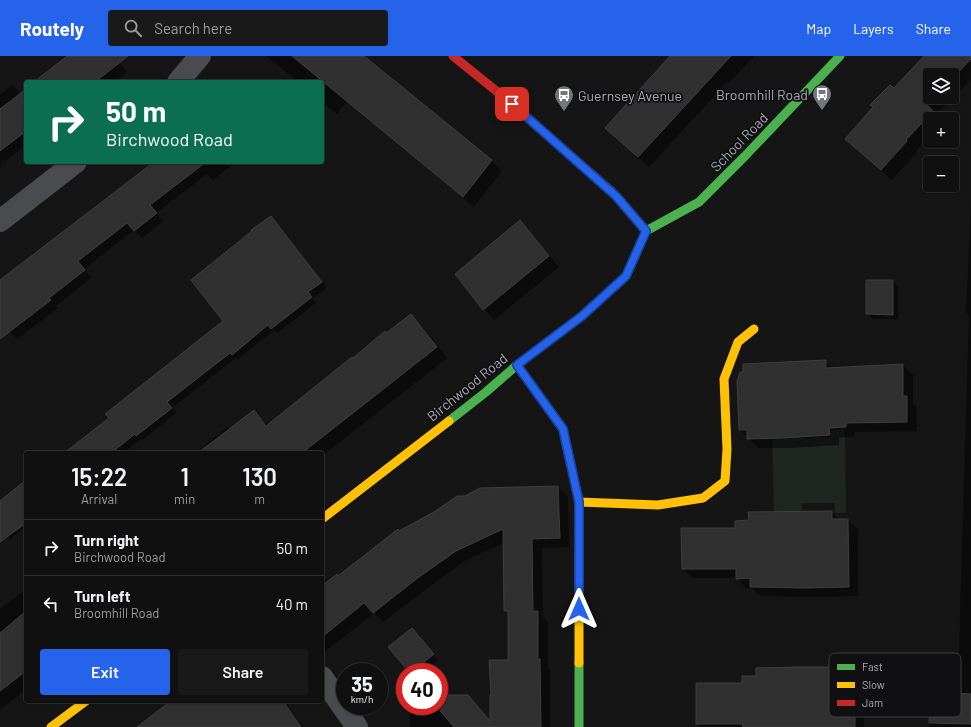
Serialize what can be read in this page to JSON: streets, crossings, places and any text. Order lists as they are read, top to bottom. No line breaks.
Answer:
{"streets":{"street":["School Road","Birchwood Road"]},"crossings":[["School Road","Birchwood Road"]],"places":{"bus stop":["Broomhill Road","Guernsey Avenue"]},"legend":["Fast","Slow","Jam"],"page":{"header":"Routely","search":"Search here","nav":["Map","Layers","Share"],"map_buttons":["+","−"],"turn":["50 m","Birchwood Road"],"eta":["15:22","Arrival","1","min","130","m"],"list":[{"name":"Turn right","note":"Birchwood Road","value":"50 m"},{"name":"Turn left","note":"Broomhill Road","value":"40 m"}],"buttons":["Exit","Share"],"speed":"35 km/h","limit":"40"}}
